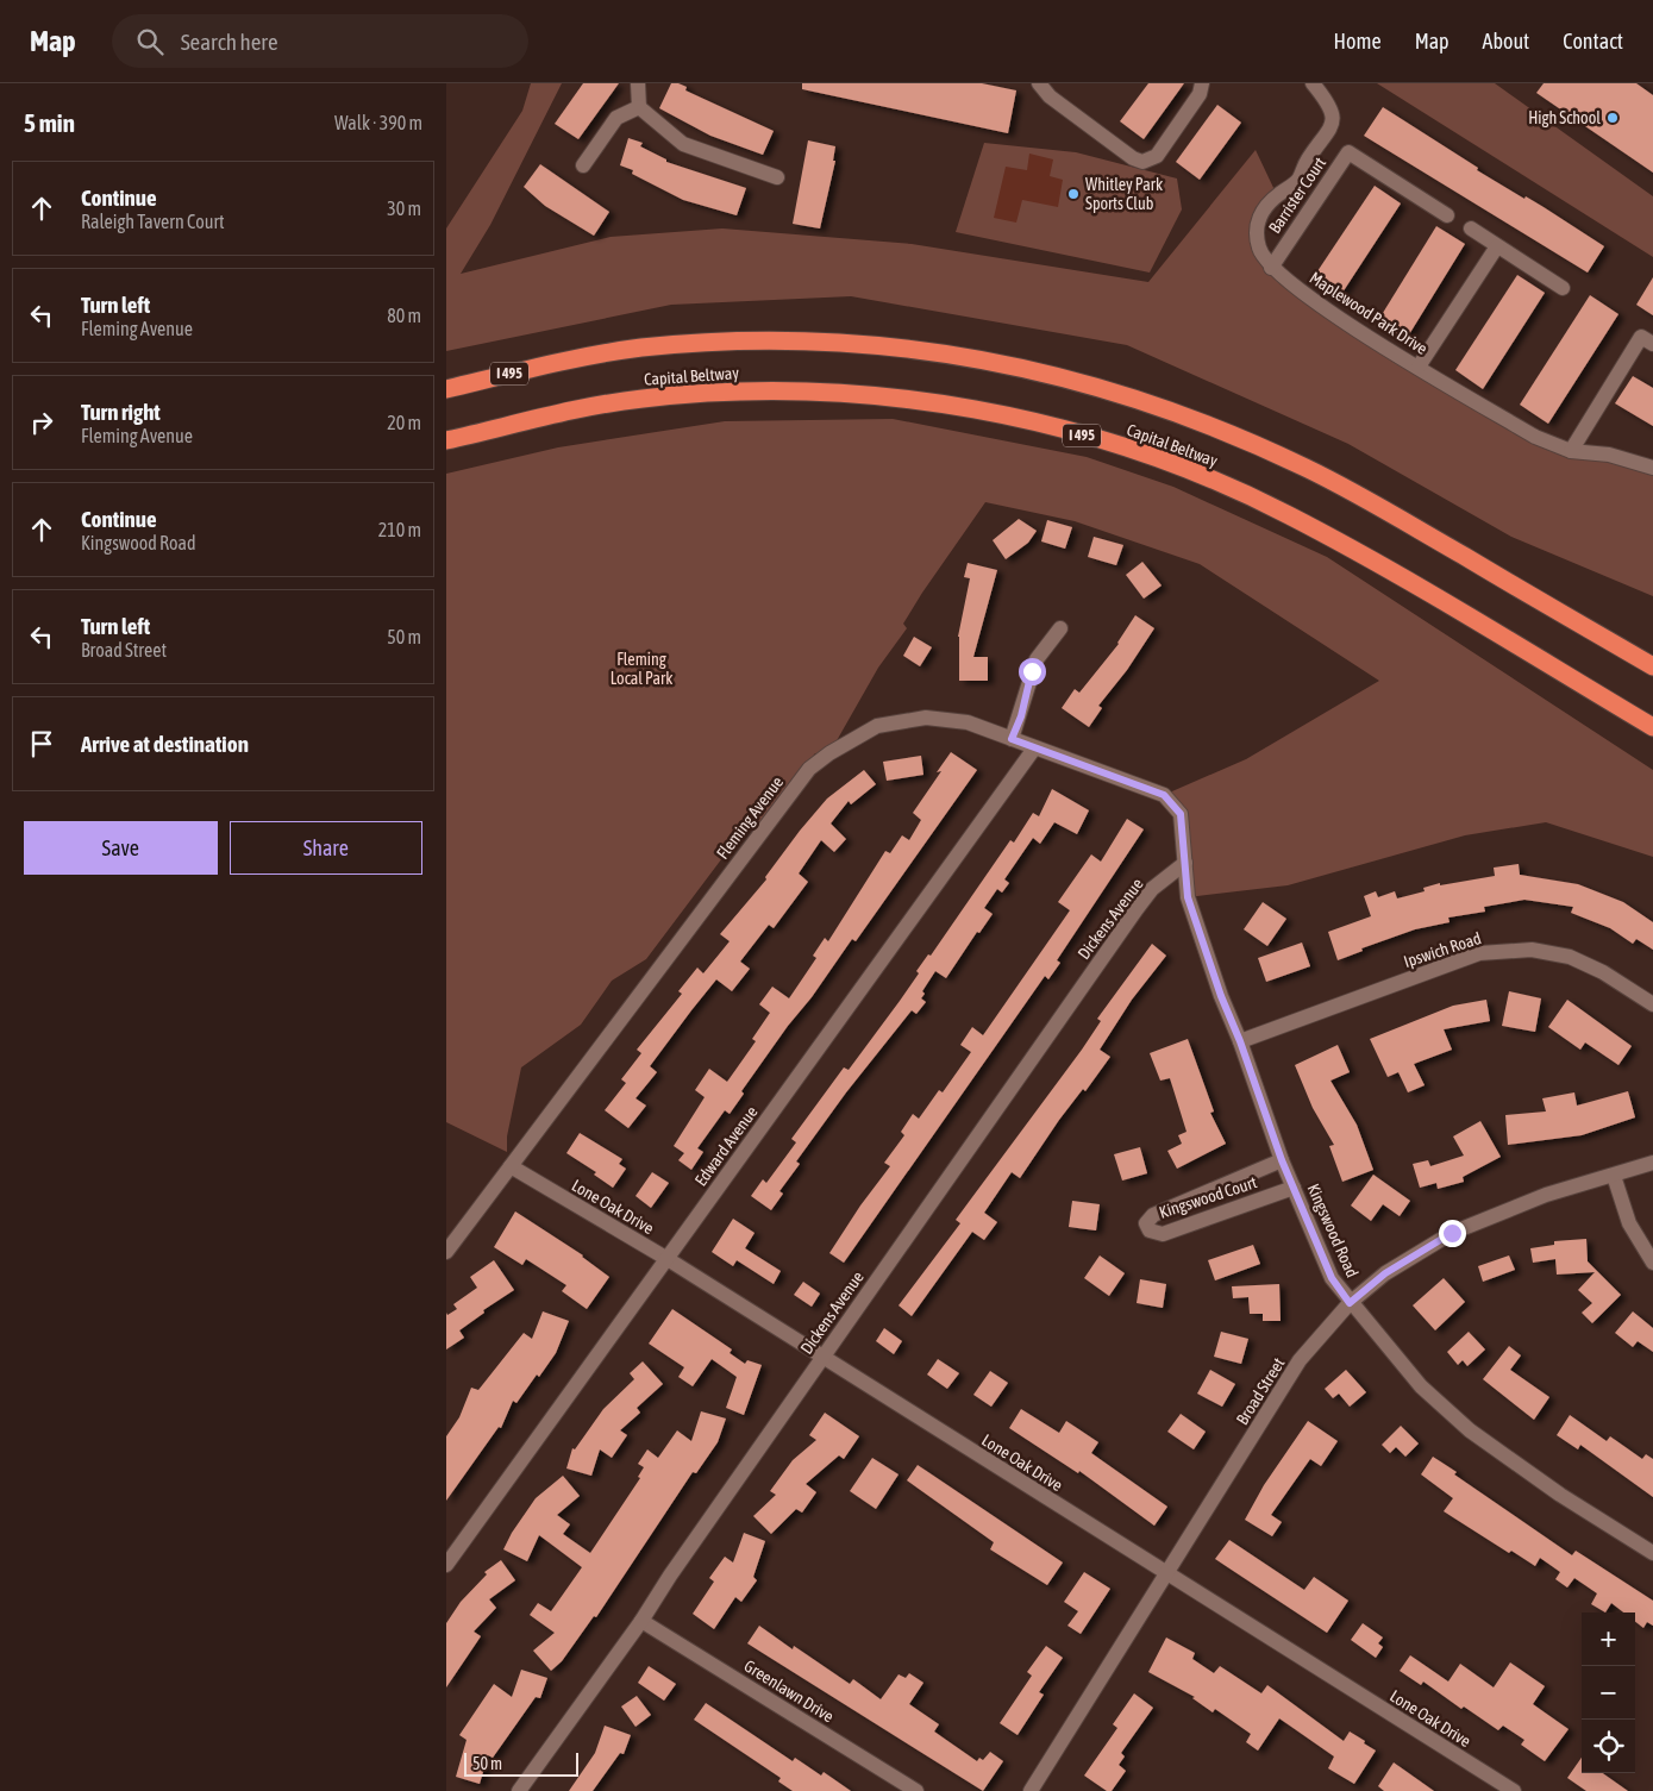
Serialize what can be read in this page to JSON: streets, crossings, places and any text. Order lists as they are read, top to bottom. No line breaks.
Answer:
{"streets":{"highway":["I 495","Capital Beltway"],"street":["Barrister Court","Maplewood Park Drive","Fleming Avenue","Dickens Avenue","Ipswich Road","Edward Avenue","Kingswood Court","Lone Oak Drive","Kingswood Road","Broad Street","Greenlawn Drive"]},"crossings":[["Barrister Court","Maplewood Park Drive"],["Fleming Avenue","Dickens Avenue"],["Fleming Avenue","Edward Avenue"],["Fleming Avenue","Lone Oak Drive"],["Fleming Avenue","Kingswood Road"],["Dickens Avenue","Lone Oak Drive"],["Dickens Avenue","Kingswood Road"],["Dickens Avenue","Greenlawn Drive"],["Ipswich Road","Kingswood Road"],["Edward Avenue","Lone Oak Drive"],["Kingswood Court","Kingswood Road"],["Lone Oak Drive","Broad Street"],["Kingswood Road","Broad Street"]],"parks":["Fleming Local Park"],"places":["High School","Whitley Park Sports Club"],"scale_bar":"50 m","page":{"header":"Map","search":"Search here","nav":["Home","Map","About","Contact"],"heading":["5 min","Walk · 390 m"],"list":[["Continue","Raleigh Tavern Court","30 m"],["Turn left","Fleming Avenue","80 m"],["Turn right","Fleming Avenue","20 m"],["Continue","Kingswood Road","210 m"],["Turn left","Broad Street","50 m"],"Arrive at destination"],"buttons":["Save","Share"],"map_buttons":["+","−"],"scale":"50 m"}}
